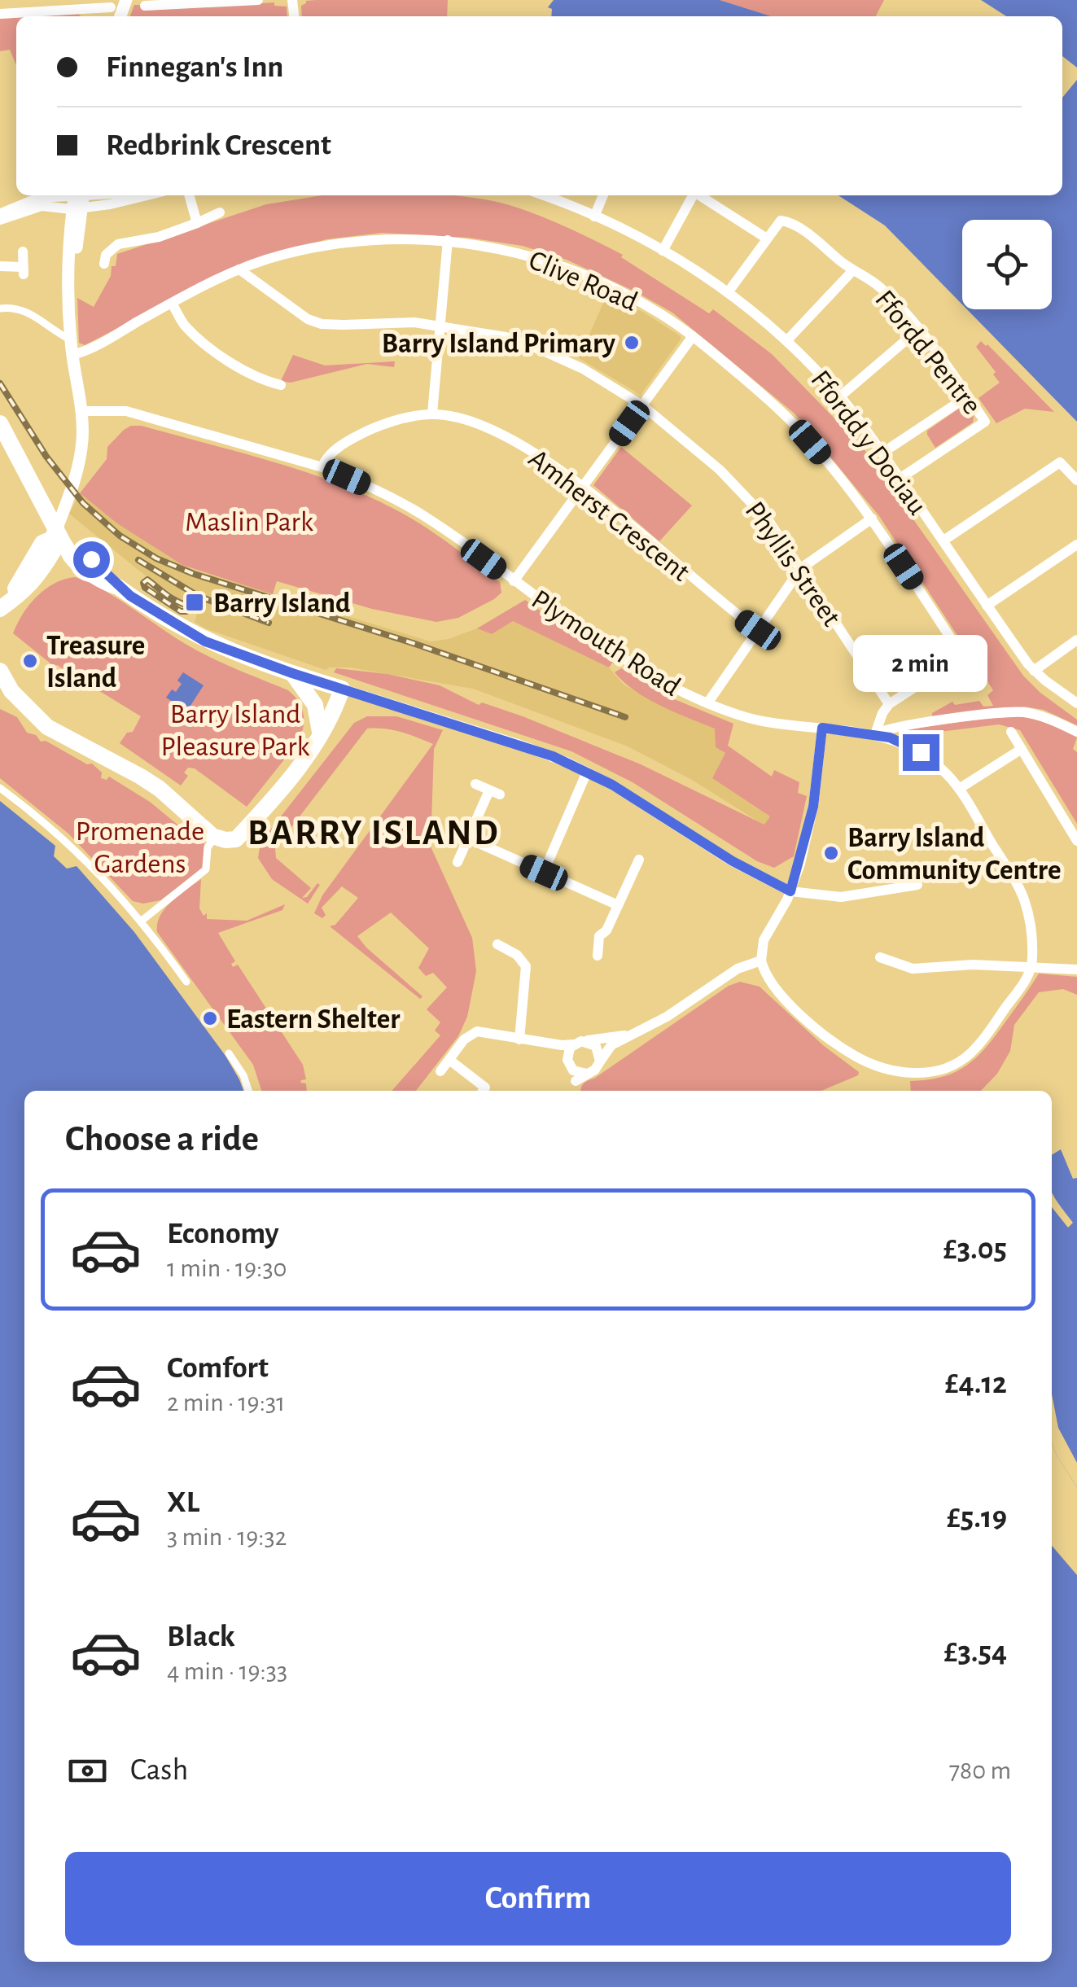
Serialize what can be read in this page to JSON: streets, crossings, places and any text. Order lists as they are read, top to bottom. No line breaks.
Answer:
{"streets":{"street":["Clive Road","Ffordd Pentre","Ffordd y Dociau","Amherst Crescent","Phyllis Street","Plymouth Road"]},"crossings":[["Clive Road","Phyllis Street"],["Ffordd Pentre","Ffordd y Dociau"],["Amherst Crescent","Plymouth Road"]],"districts":["BARRY ISLAND"],"parks":["Maslin Park","Barry Island Pleasure Park","Promenade Gardens"],"places":{"other":["Barry Island Primary","Treasure Island","Barry Island Community Centre","Eastern Shelter"],"transit":["Barry Island"]},"page":{"banner":["Finnegan's Inn","Redbrink Crescent"],"bubble":"2 min","heading":"Choose a ride","list":[{"name":"Economy","note":"1 min · 19:30","value":"£3.05"},{"name":"Comfort","note":"2 min · 19:31","value":"£4.12"},{"name":"XL","note":"3 min · 19:32","value":"£5.19"},{"name":"Black","note":"4 min · 19:33","value":"£3.54"}],"pay":["Cash","780 m"],"buttons":"Confirm"}}
